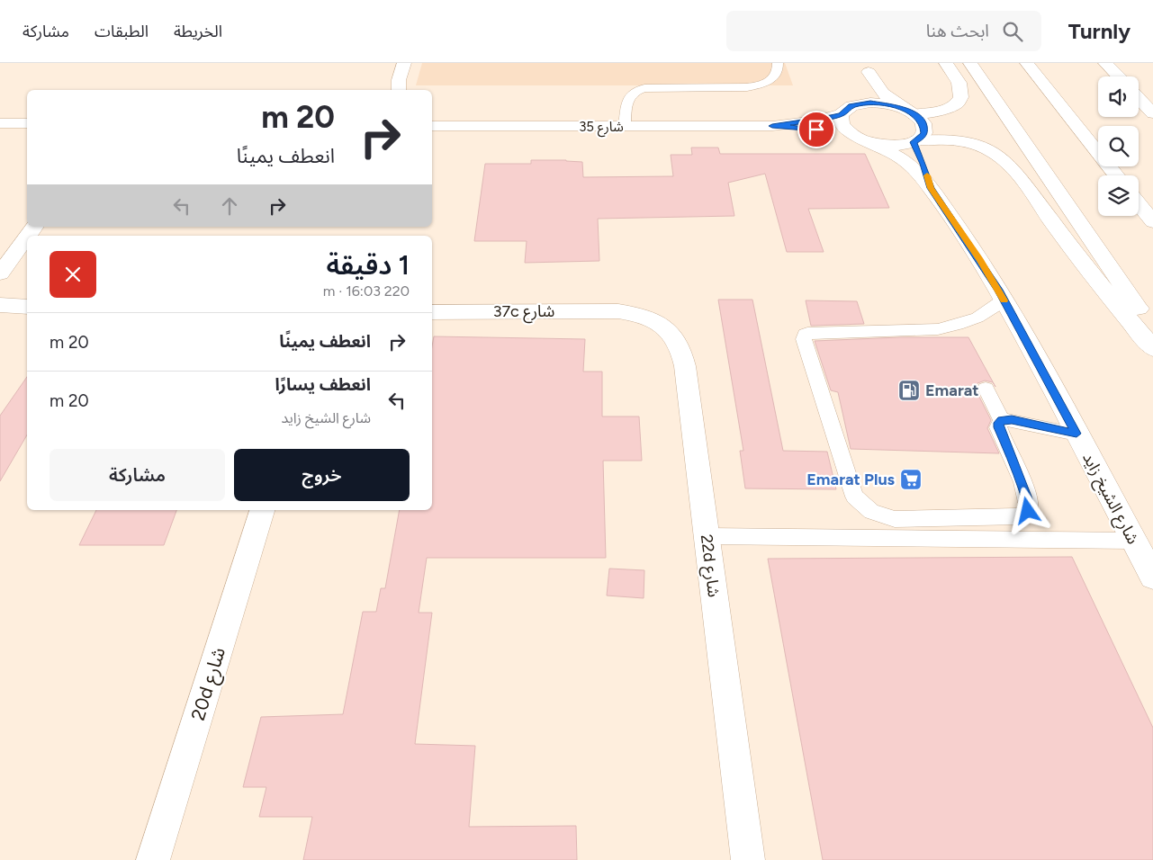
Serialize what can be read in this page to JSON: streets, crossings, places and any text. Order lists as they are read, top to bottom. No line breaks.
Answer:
{"streets":{"main road":["شارع 35","37c شارع","شارع الشيخ زايد","22d شارع","20d شارع"]},"crossings":[["37c شارع","22d شارع"]],"places":{"fuel station":["Emarat"],"supermarket":["Emarat Plus"]},"page":{"header":"Turnly","search":"ابحث هنا","nav":["الخريطة","الطبقات","مشاركة"],"turn":["20 m","انعطف يمينًا"],"heading":["1 دقيقة","220 m · 16:03"],"list":[{"name":"انعطف يمينًا","value":"20 m"},{"name":"انعطف يسارًا","note":"شارع الشيخ زايد","value":"20 m"}],"buttons":["خروج","مشاركة"]}}
